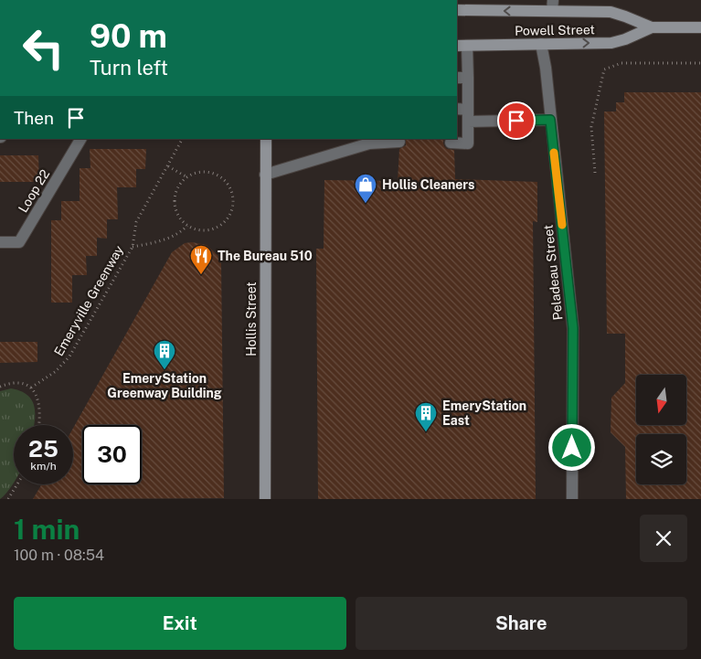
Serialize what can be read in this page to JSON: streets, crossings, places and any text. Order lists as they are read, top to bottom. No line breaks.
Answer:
{"streets":{"main road":["Powell Street","Hollis Street"],"street":["Loop 22","Peladeau Street"],"path":["Emeryville Greenway"]},"crossings":[["Powell Street","Peladeau Street"]],"places":{"shop":["Hollis Cleaners"],"restaurant":["The Bureau 510"],"building":["EmeryStation Greenway Building","EmeryStation East"]},"north":"bottom","page":{"turn":["90 m","Turn left"],"then":"Then","speed":"25 km/h","limit":"30","heading":["1 min","100 m · 08:54"],"buttons":["Exit","Share"]}}
